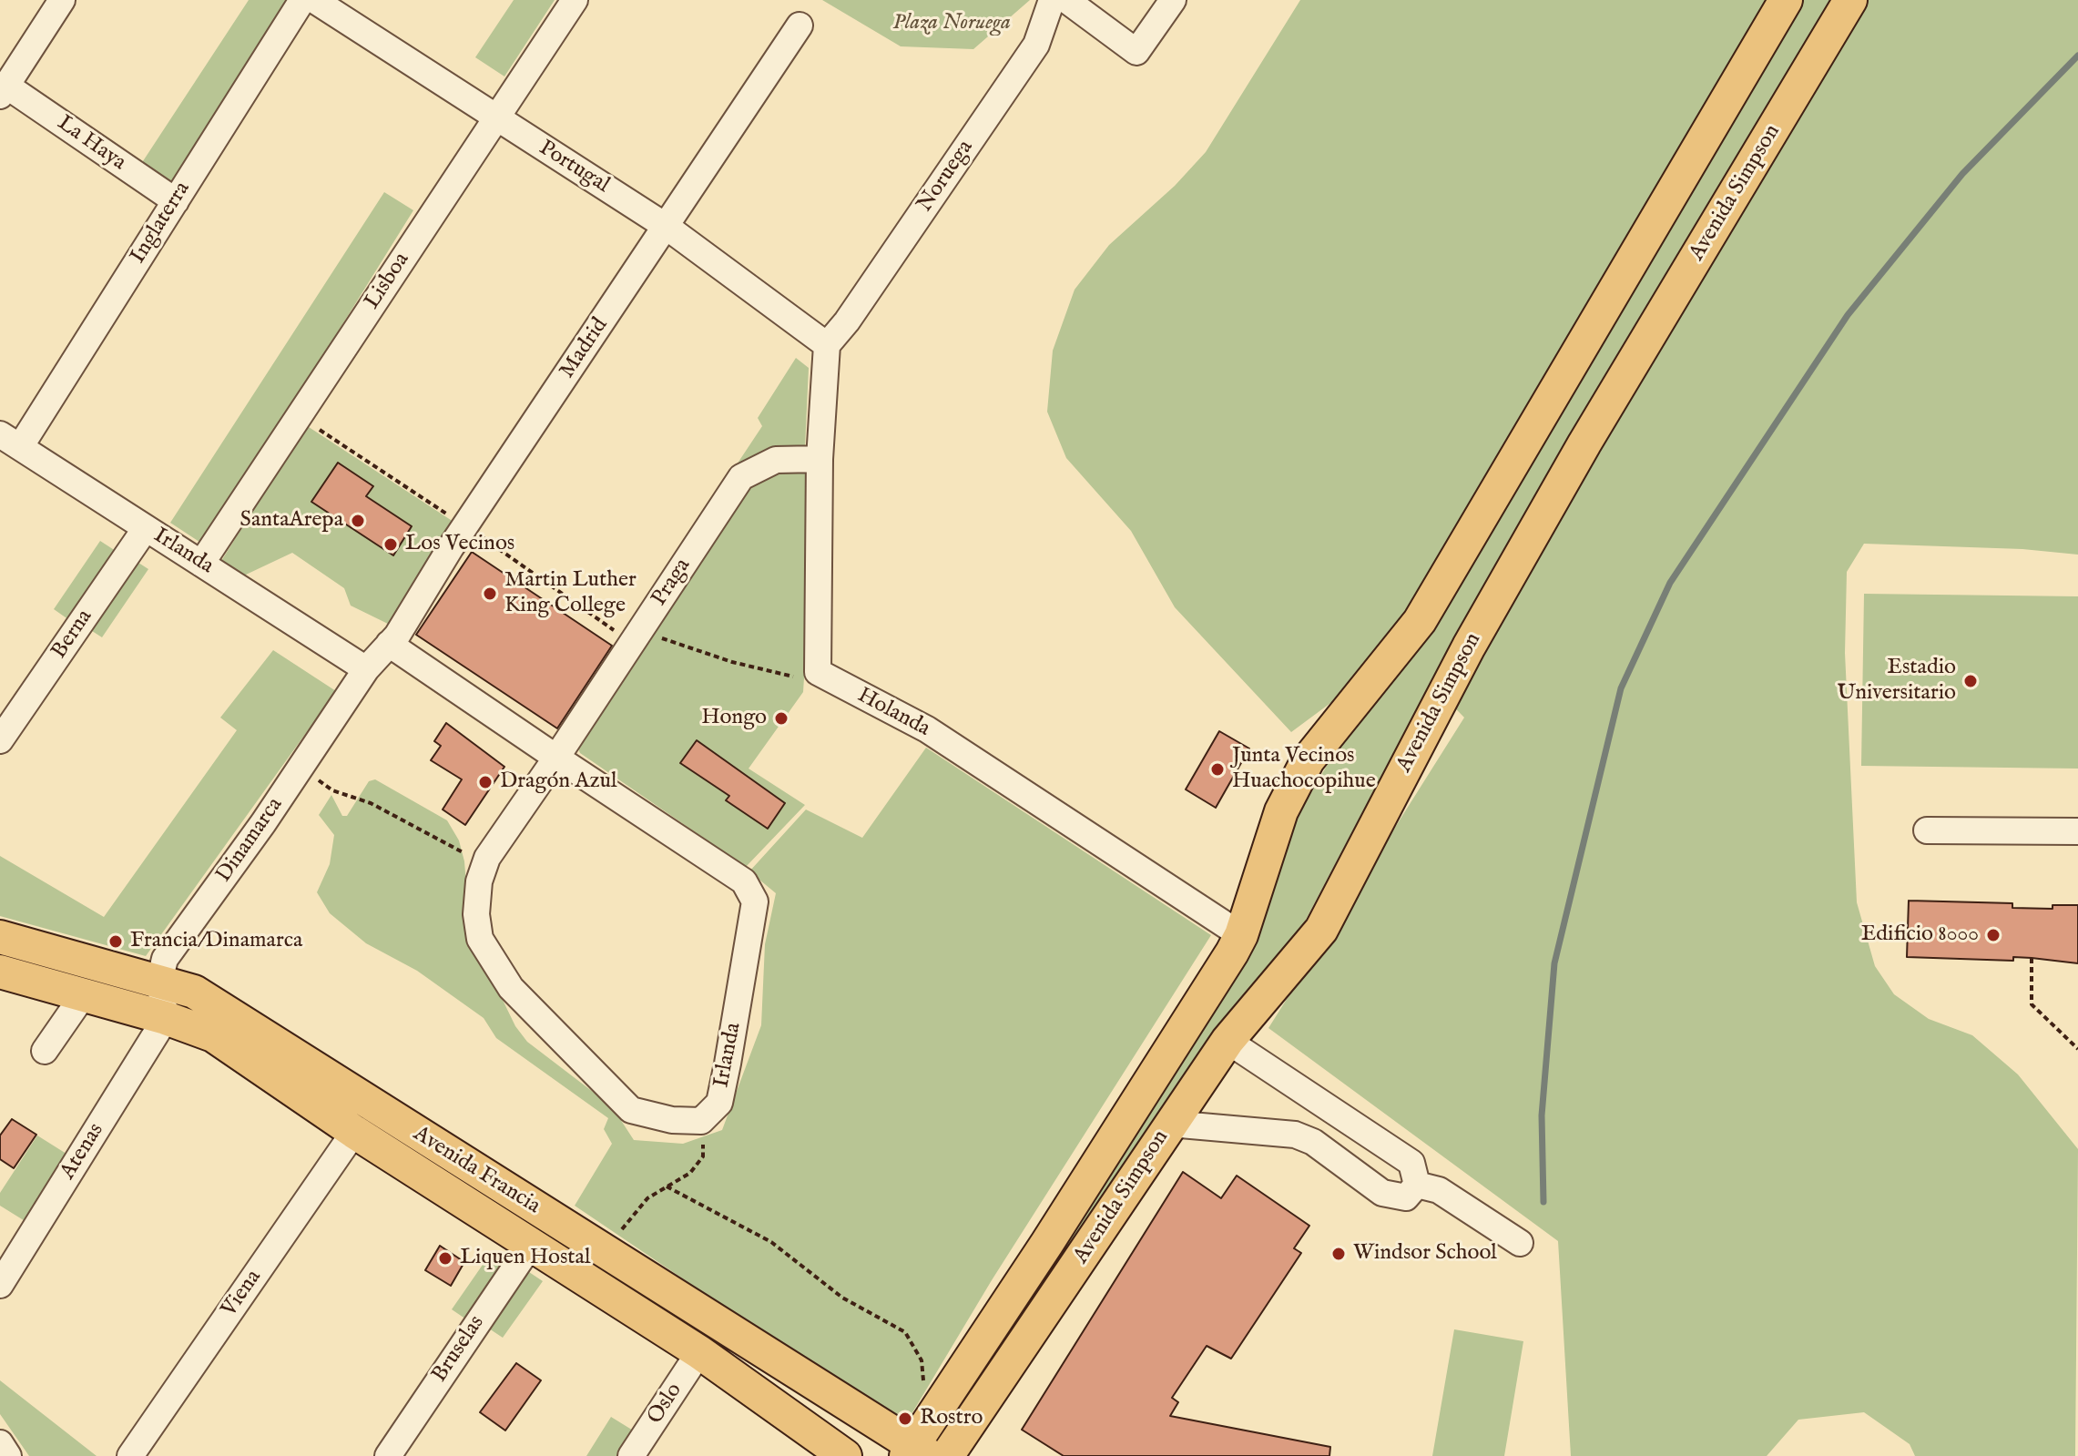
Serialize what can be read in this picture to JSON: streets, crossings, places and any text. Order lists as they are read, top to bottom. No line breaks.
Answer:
{"streets":{"main road":["Avenida Simpson","Avenida Francia"],"street":["La Haya","Portugal","Noruega","Inglaterra","Lisboa","Madrid","Irlanda","Praga","Berna","Holanda","Dinamarca","Atenas","Viena","Bruselas","Oslo"]},"crossings":[["La Haya","Inglaterra"],["Portugal","Noruega"],["Portugal","Lisboa"],["Portugal","Madrid"],["Avenida Simpson","Holanda"],["Avenida Simpson","Avenida Francia"],["Inglaterra","Irlanda"],["Lisboa","Irlanda"],["Madrid","Irlanda"],["Madrid","Dinamarca"],["Irlanda","Praga"],["Irlanda","Berna"],["Irlanda","Dinamarca"],["Dinamarca","Avenida Francia"],["Atenas","Avenida Francia"],["Avenida Francia","Viena"],["Avenida Francia","Bruselas"],["Avenida Francia","Oslo"]],"parks":["Plaza Noruega"],"places":["SantaArepa","Los Vecinos","Martin Luther King College","Estadio Universitario","Hongo","Junta Vecinos Huachocopihue","Dragón Azul","Edificio 8000","Francia/Dinamarca","Windsor School","Liquen Hostal","Rostro"]}
